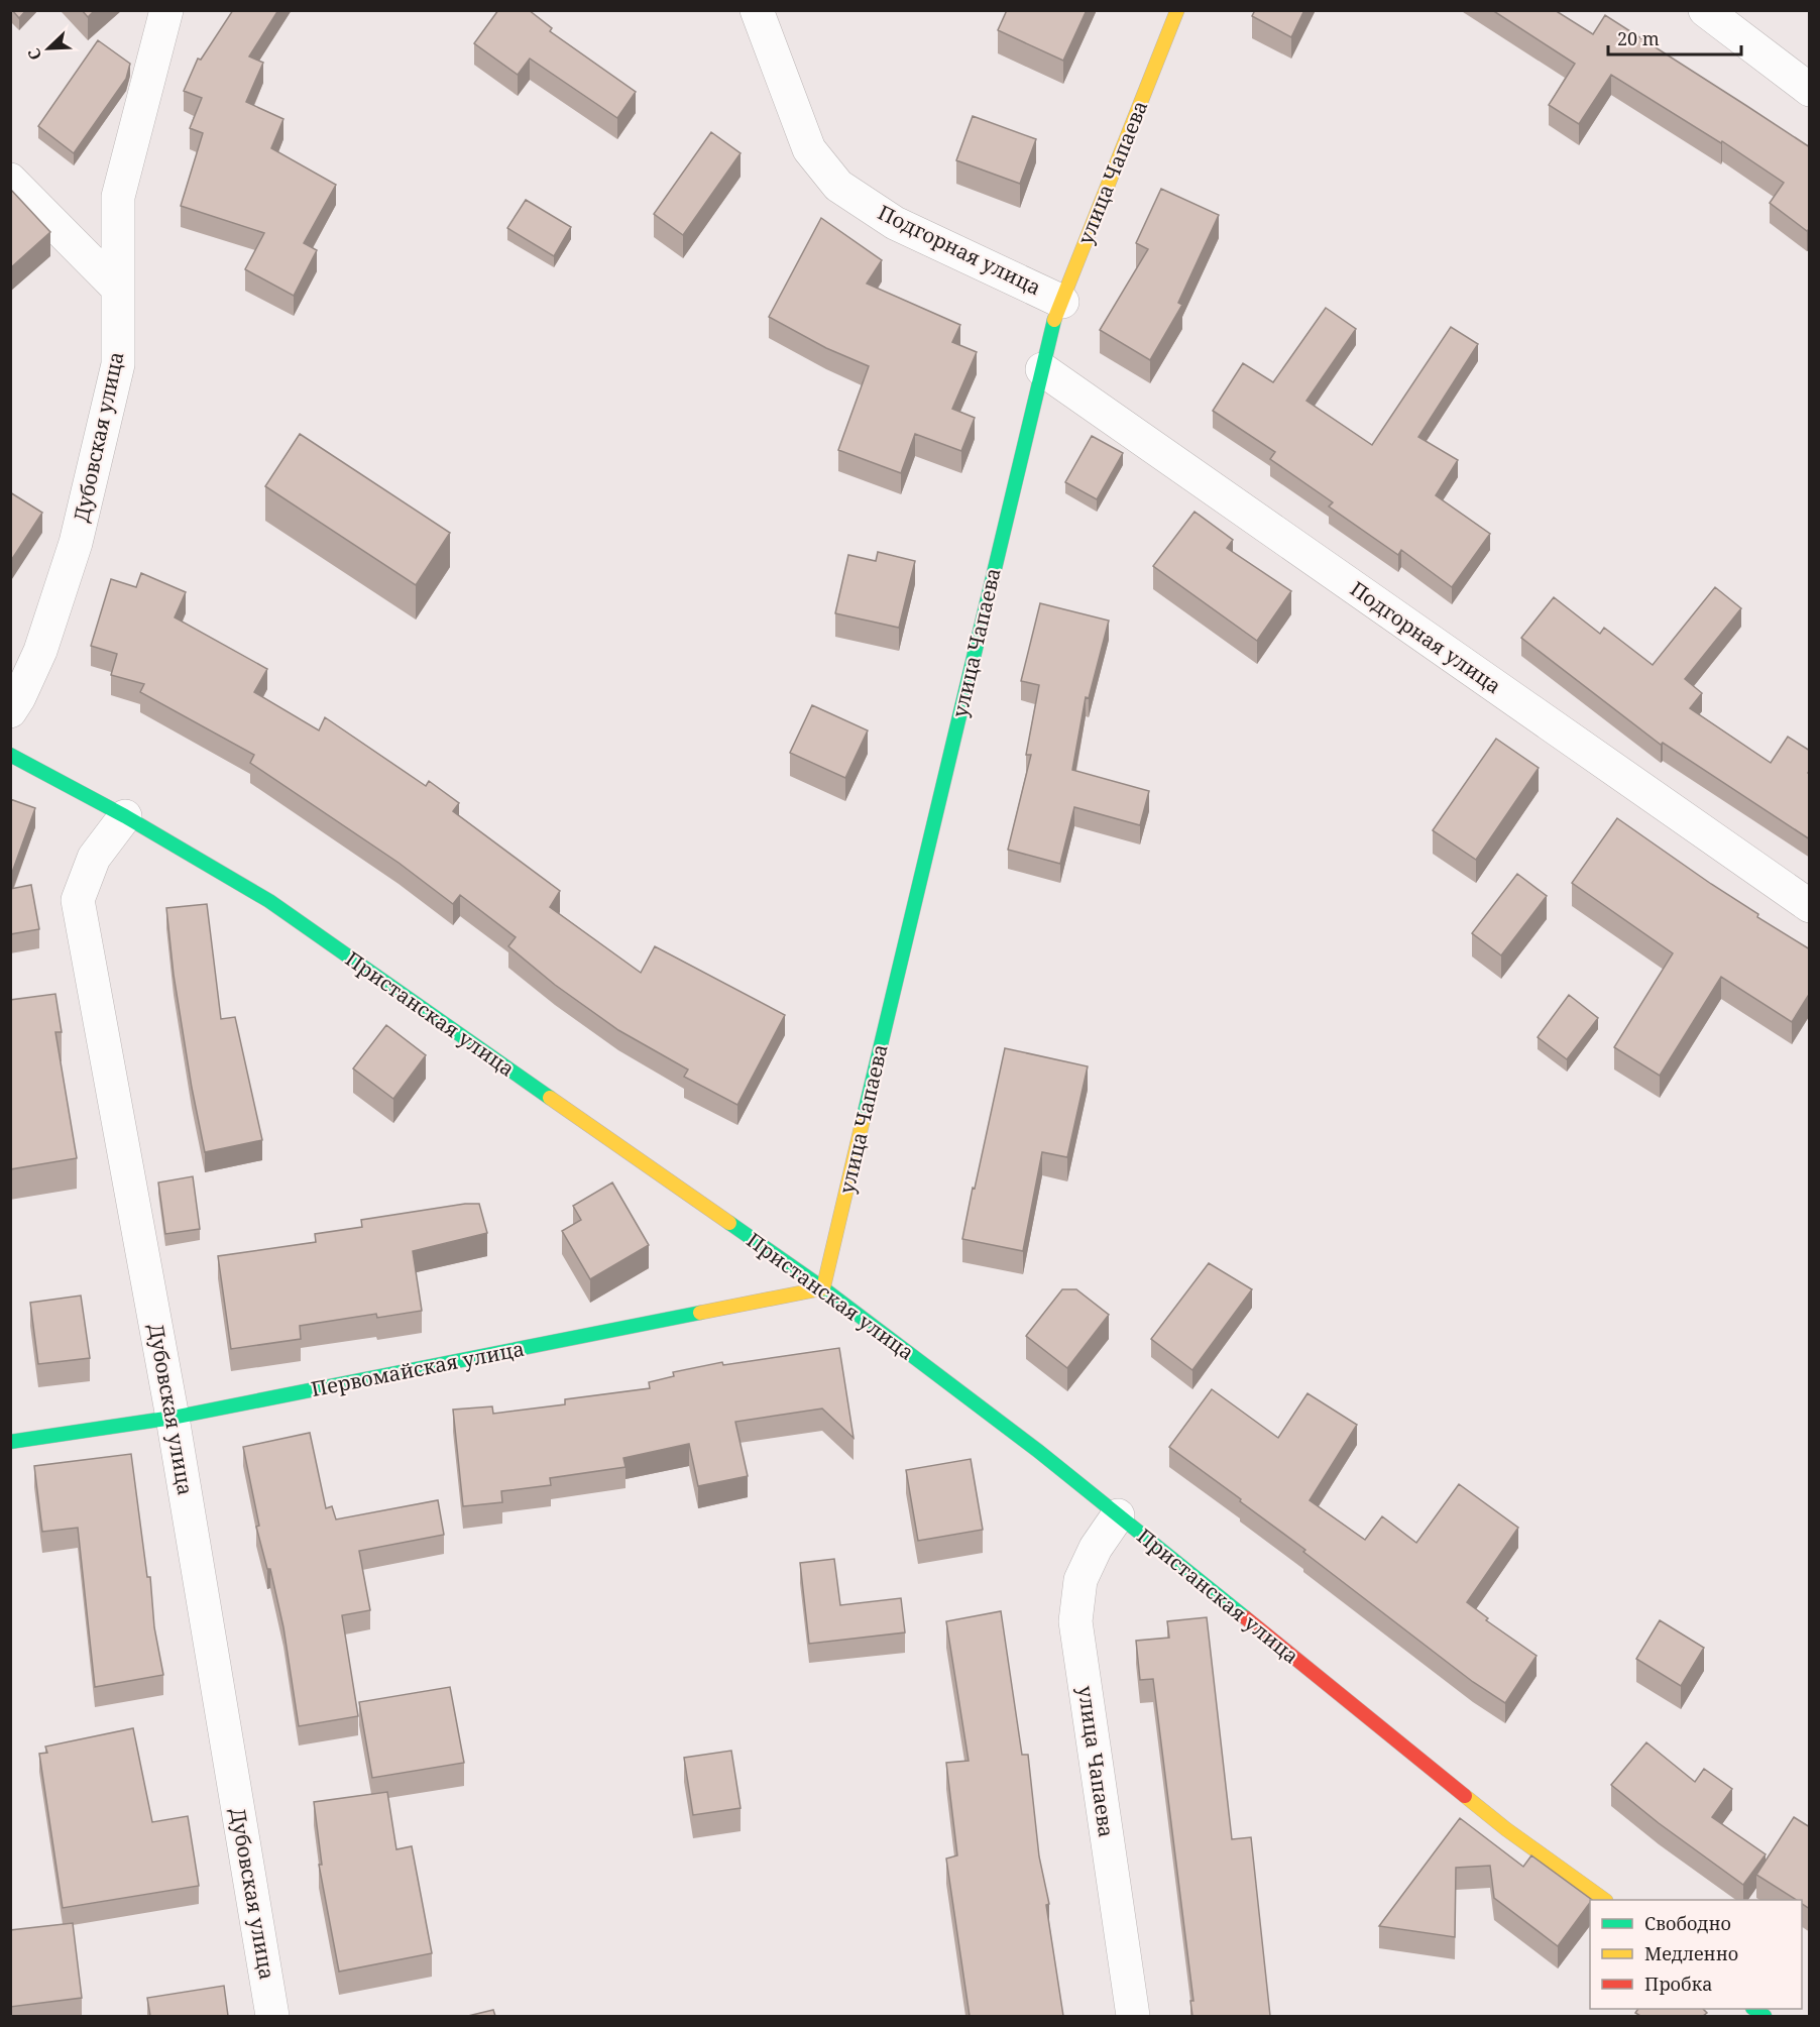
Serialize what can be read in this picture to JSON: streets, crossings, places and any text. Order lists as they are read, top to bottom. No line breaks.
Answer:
{"streets":{"street":["улица Чапаева","Подгорная улица","Дубовская улица","Пристанская улица","Первомайская улица"]},"crossings":[["улица Чапаева","Подгорная улица"],["улица Чапаева","Пристанская улица"],["улица Чапаева","Первомайская улица"],["Дубовская улица","Пристанская улица"],["Дубовская улица","Первомайская улица"],["Пристанская улица","Первомайская улица"]],"legend":["Свободно","Медленно","Пробка"],"scale_bar":"20 m","north":"bottom left"}
